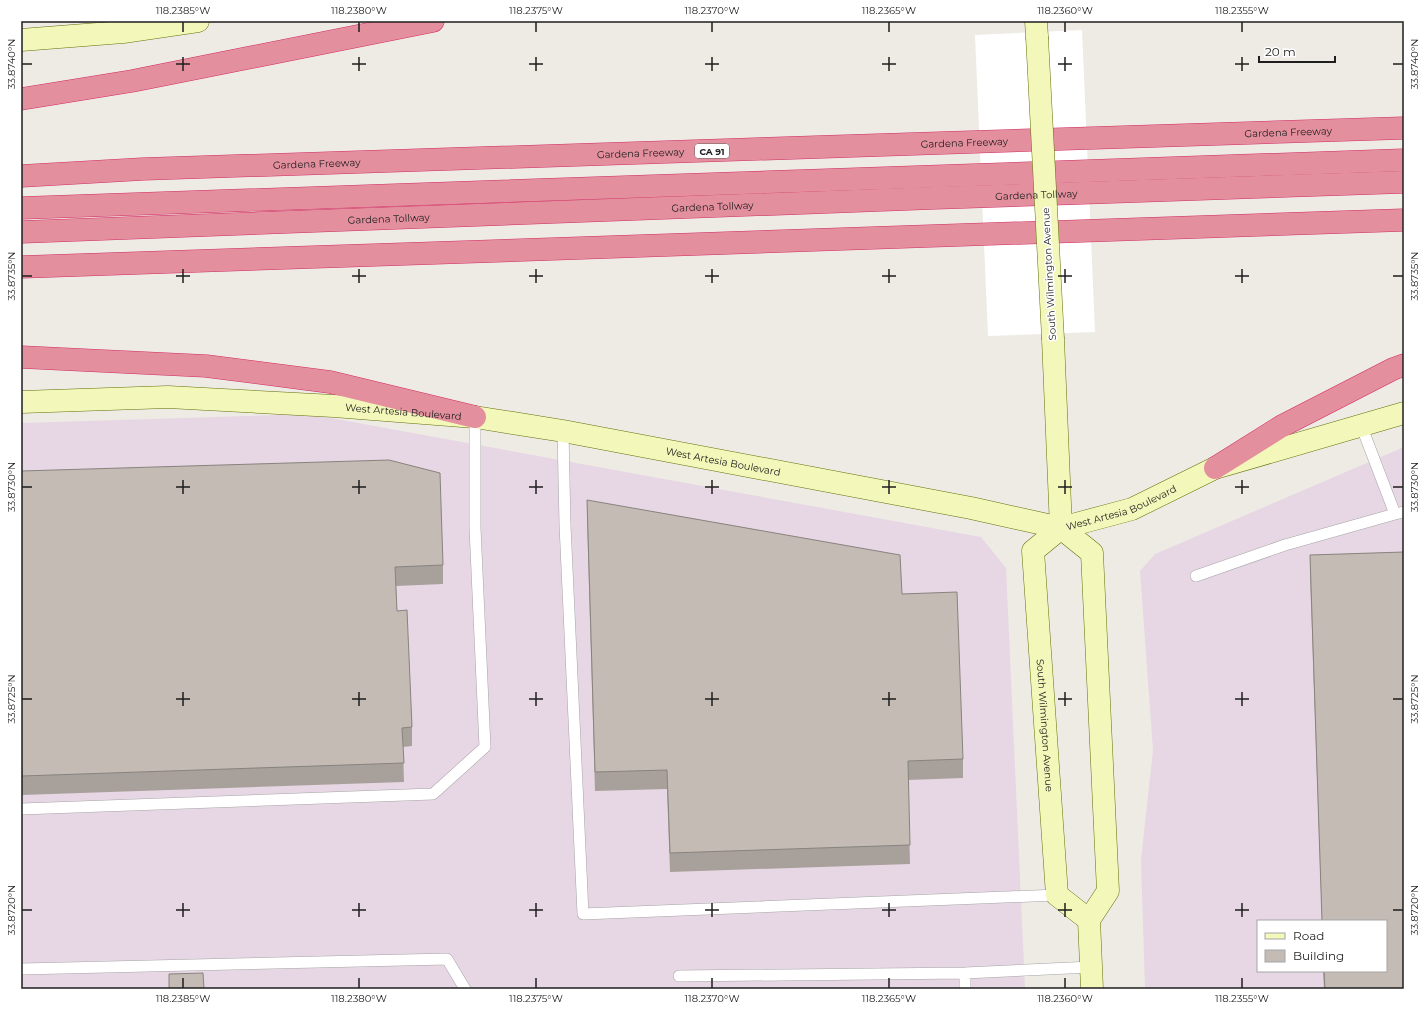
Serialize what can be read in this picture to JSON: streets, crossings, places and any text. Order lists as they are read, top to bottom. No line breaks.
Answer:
{"streets":{"highway":["Gardena Freeway","CA 91","Gardena Tollway"],"main road":["South Wilmington Avenue","West Artesia Boulevard"]},"crossings":[["South Wilmington Avenue","West Artesia Boulevard"]],"legend":["Road","Building"],"scale_bar":"20 m","coordinates":["118.2385°W","118.2380°W","118.2375°W","118.2370°W","118.2365°W","118.2360°W","118.2355°W","33.8740°N","33.8735°N","33.8730°N","33.8725°N","33.8720°N"]}
